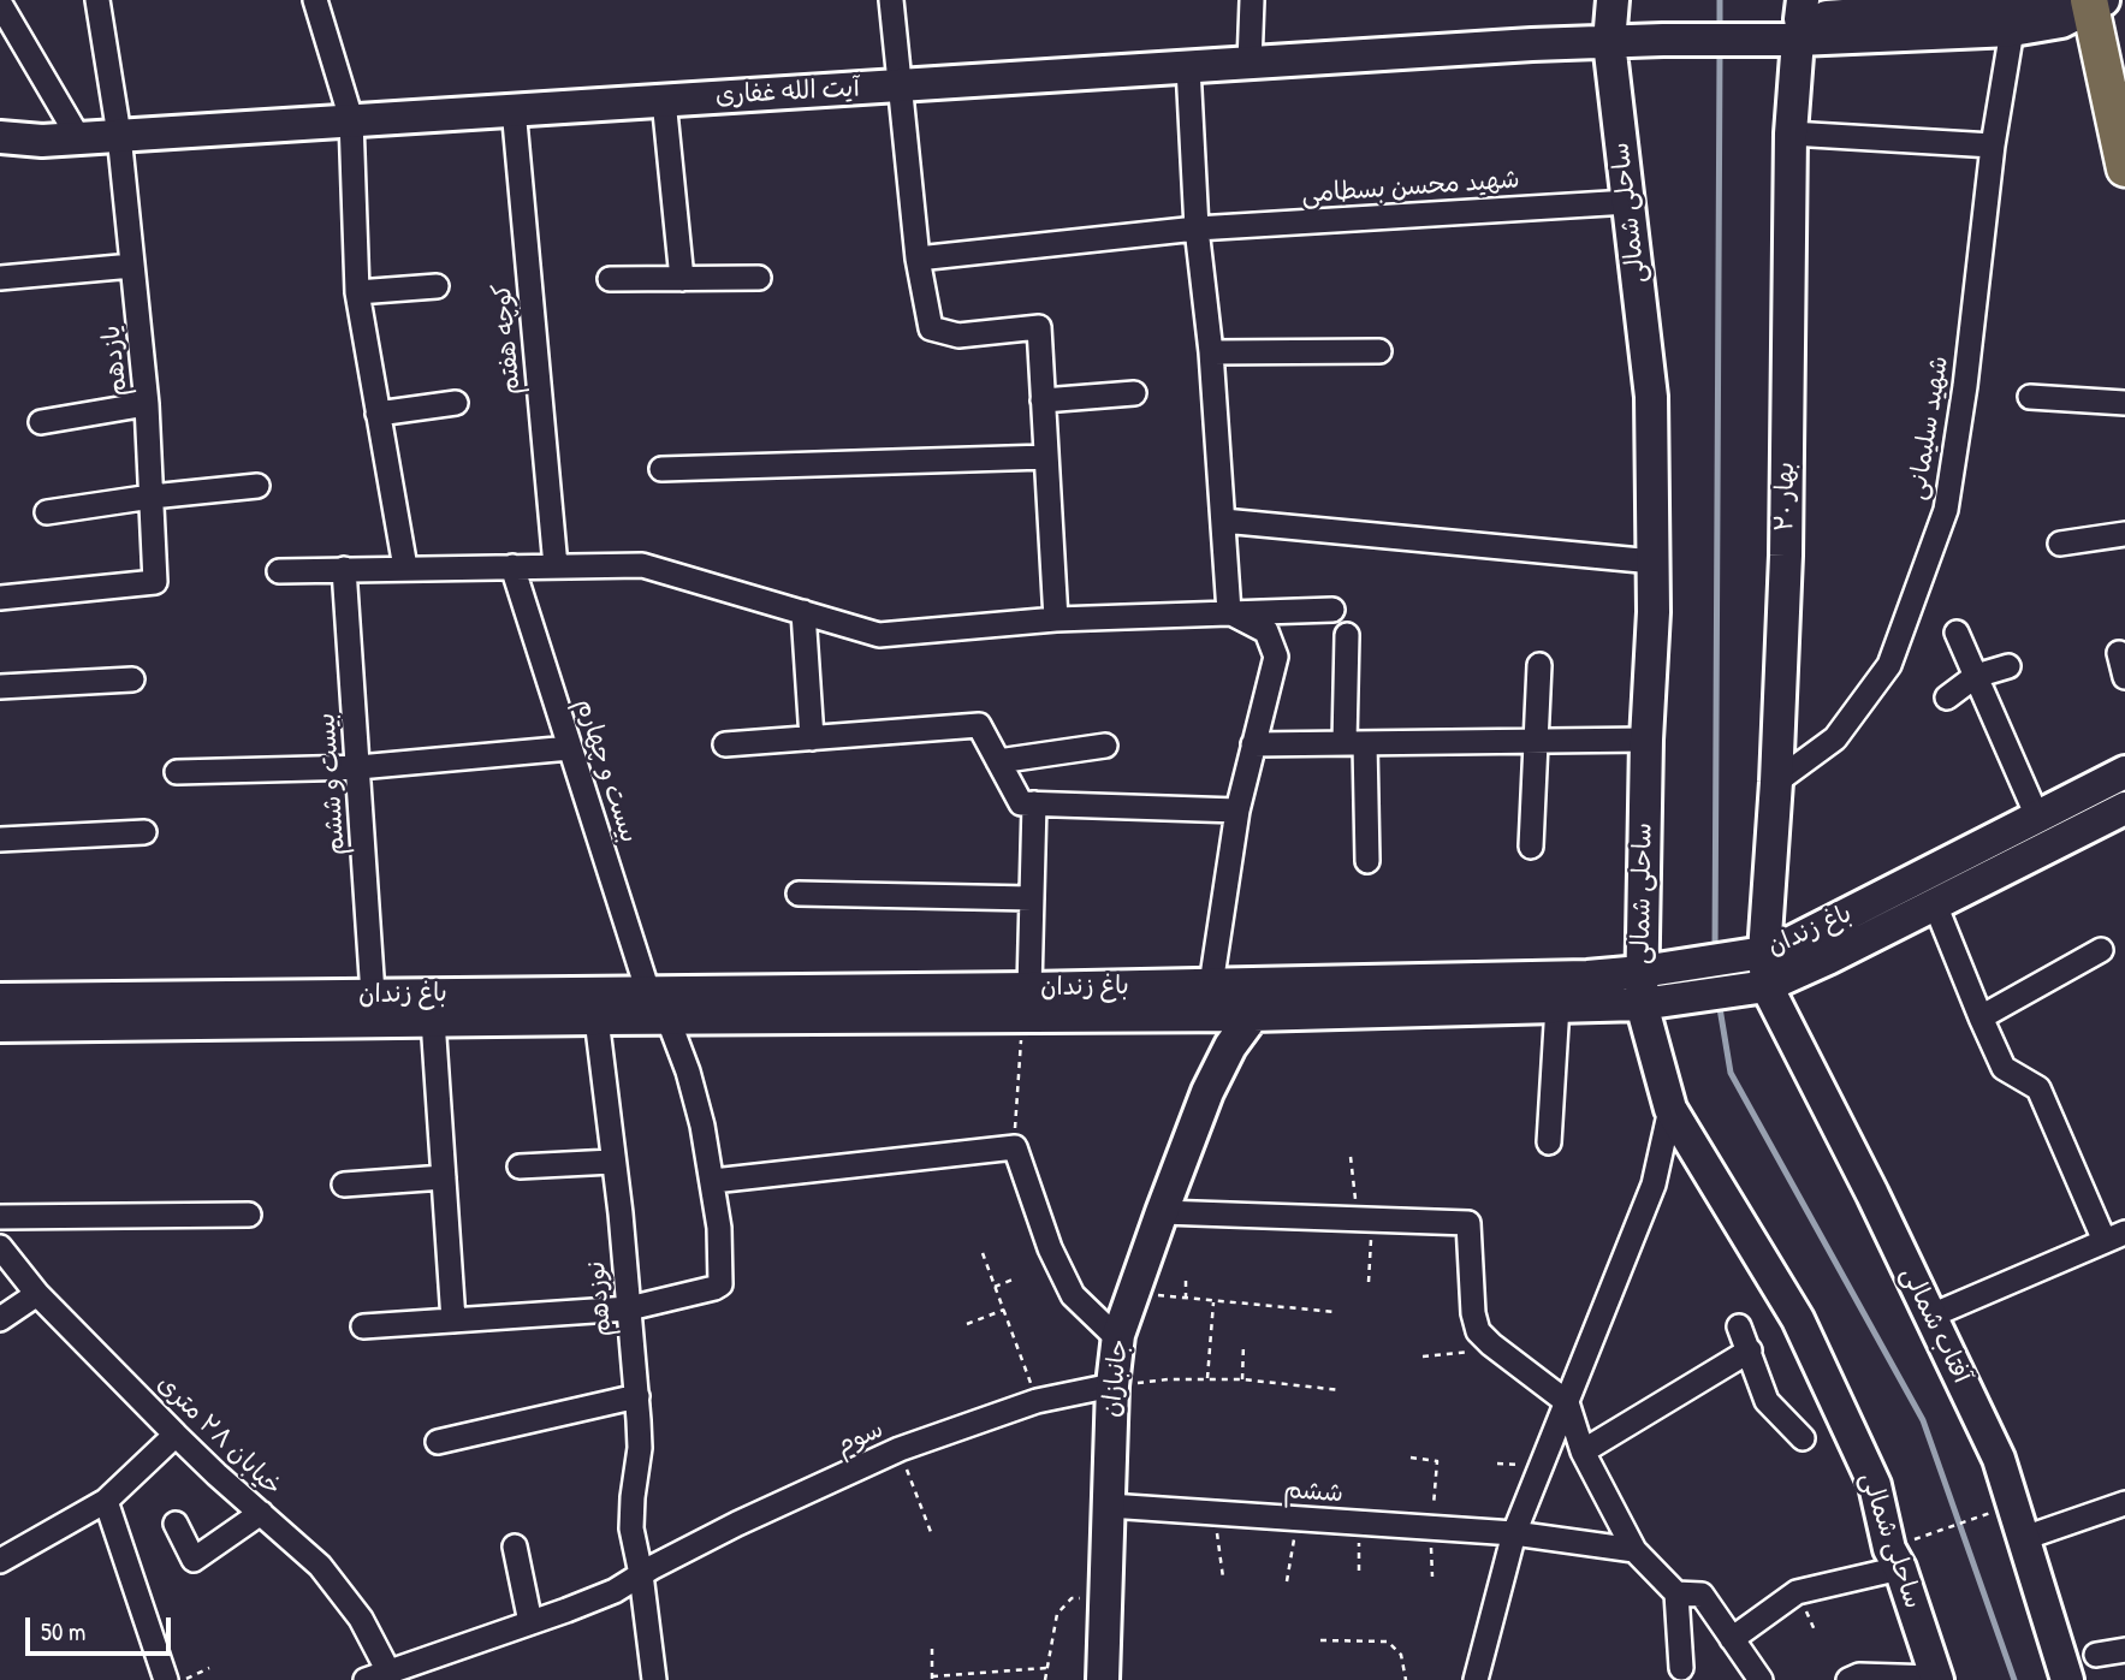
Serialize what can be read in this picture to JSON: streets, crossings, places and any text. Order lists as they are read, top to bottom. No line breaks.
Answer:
{"streets":{"street":["آیت الله غفاری","شهید محسن بسطامی","ساحلی شمالی","کوچه هفتم","یازدهم","شهید سلیمانی","بهار ۲۰","بیست و چهارم","بیست و ششم","باغ زندان","نوزدهم","آفتاب شمالی","جانبازان","خیابان ۲۸ متری","سوم","ششم"]},"crossings":[["آیت الله غفاری","ساحلی شمالی"],["آیت الله غفاری","کوچه هفتم"],["آیت الله غفاری","یازدهم"],["آیت الله غفاری","بهار ۲۰"],["شهید محسن بسطامی","ساحلی شمالی"],["ساحلی شمالی","باغ زندان"],["شهید سلیمانی","بهار ۲۰"],["بهار ۲۰","باغ زندان"],["بهار ۲۰","آفتاب شمالی"],["بیست و چهارم","باغ زندان"],["بیست و ششم","باغ زندان"],["باغ زندان","نوزدهم"],["باغ زندان","آفتاب شمالی"],["باغ زندان","جانبازان"],["نوزدهم","سوم"],["جانبازان","سوم"],["جانبازان","ششم"],["خیابان ۲۸ متری","سوم"]],"scale_bar":"50 m"}
